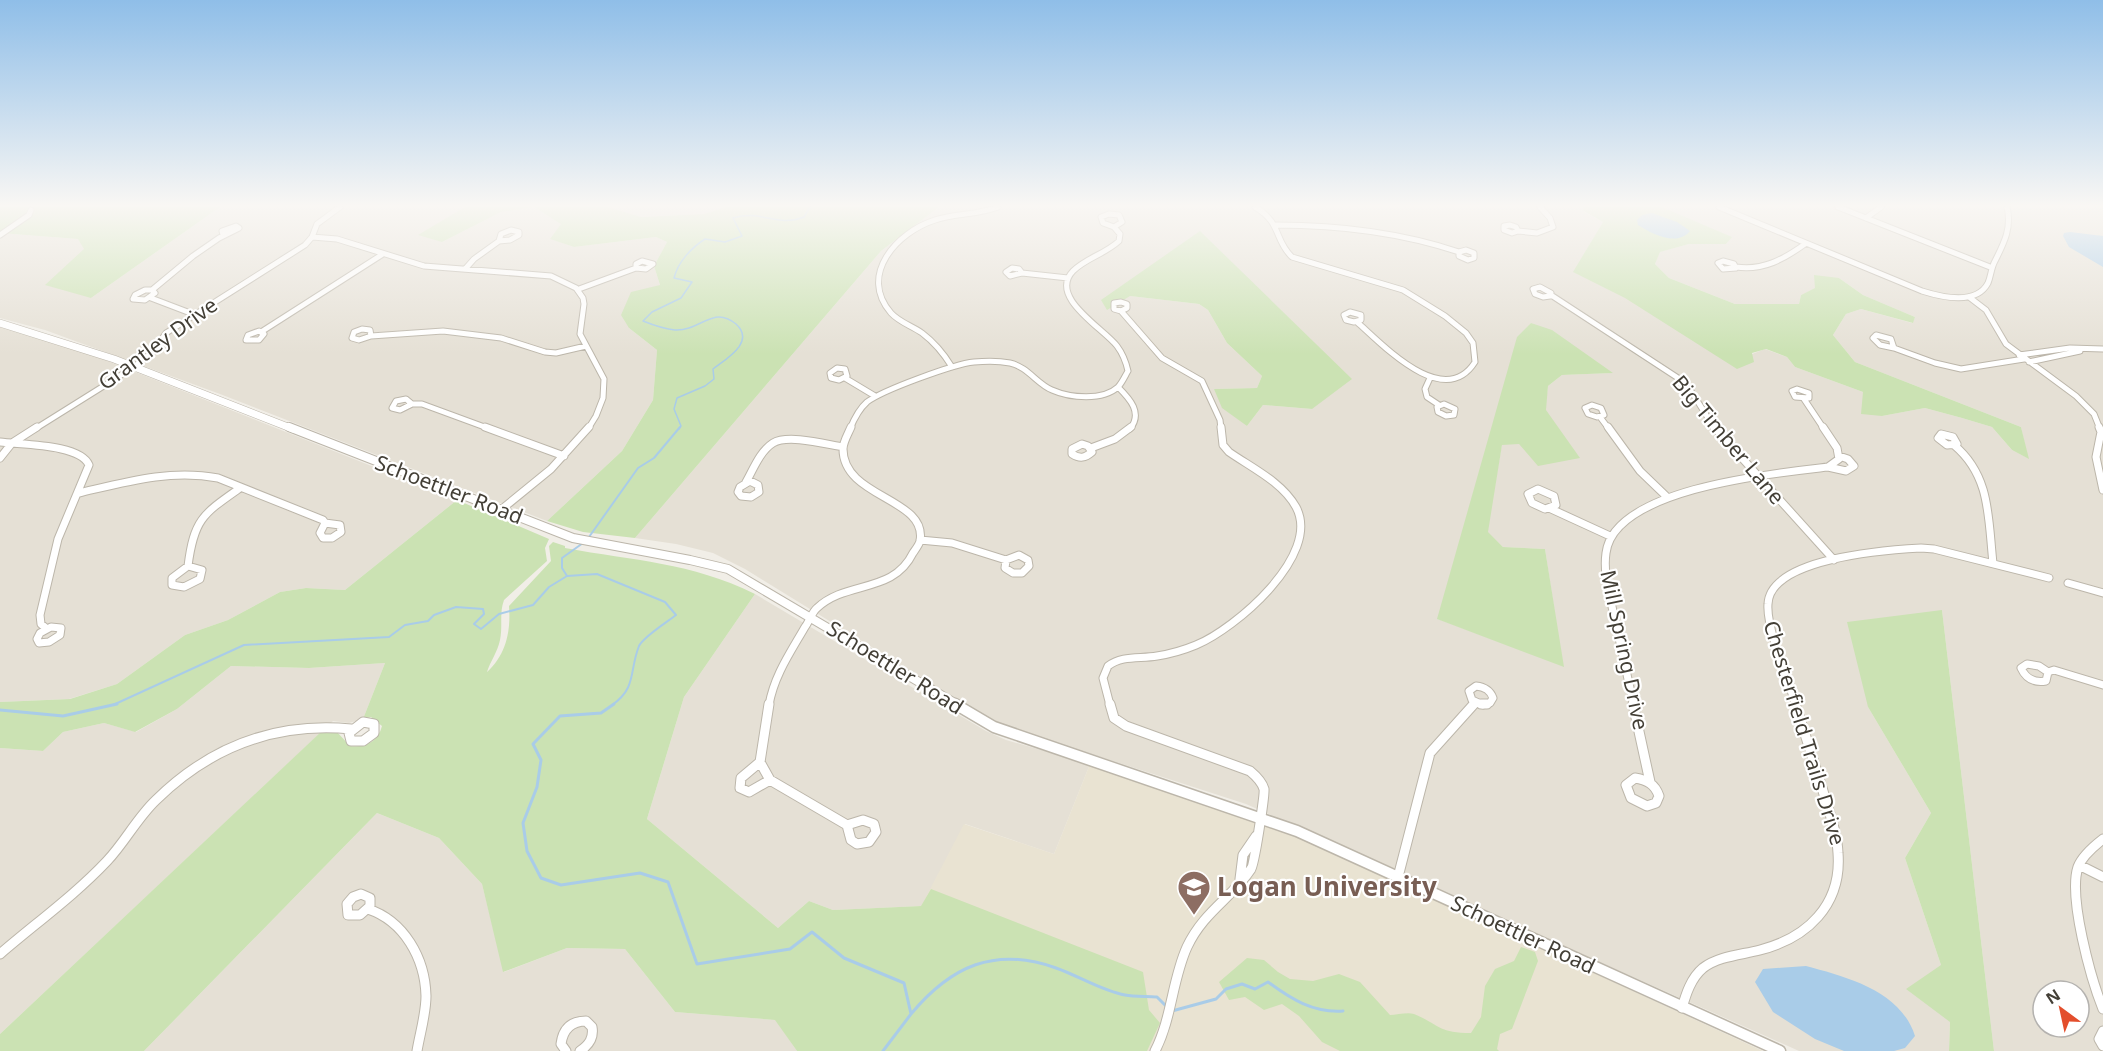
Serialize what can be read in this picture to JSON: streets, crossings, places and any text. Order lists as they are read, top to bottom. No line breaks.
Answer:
{"streets":{"street":["Grantley Drive","Big Timber Lane","Schoettler Road","Mill Spring Drive","Chesterfield Trails Drive"]},"crossings":[["Grantley Drive","Schoettler Road"],["Big Timber Lane","Chesterfield Trails Drive"],["Schoettler Road","Chesterfield Trails Drive"]],"places":{"school or university":["Logan University"]},"north":"top left"}
